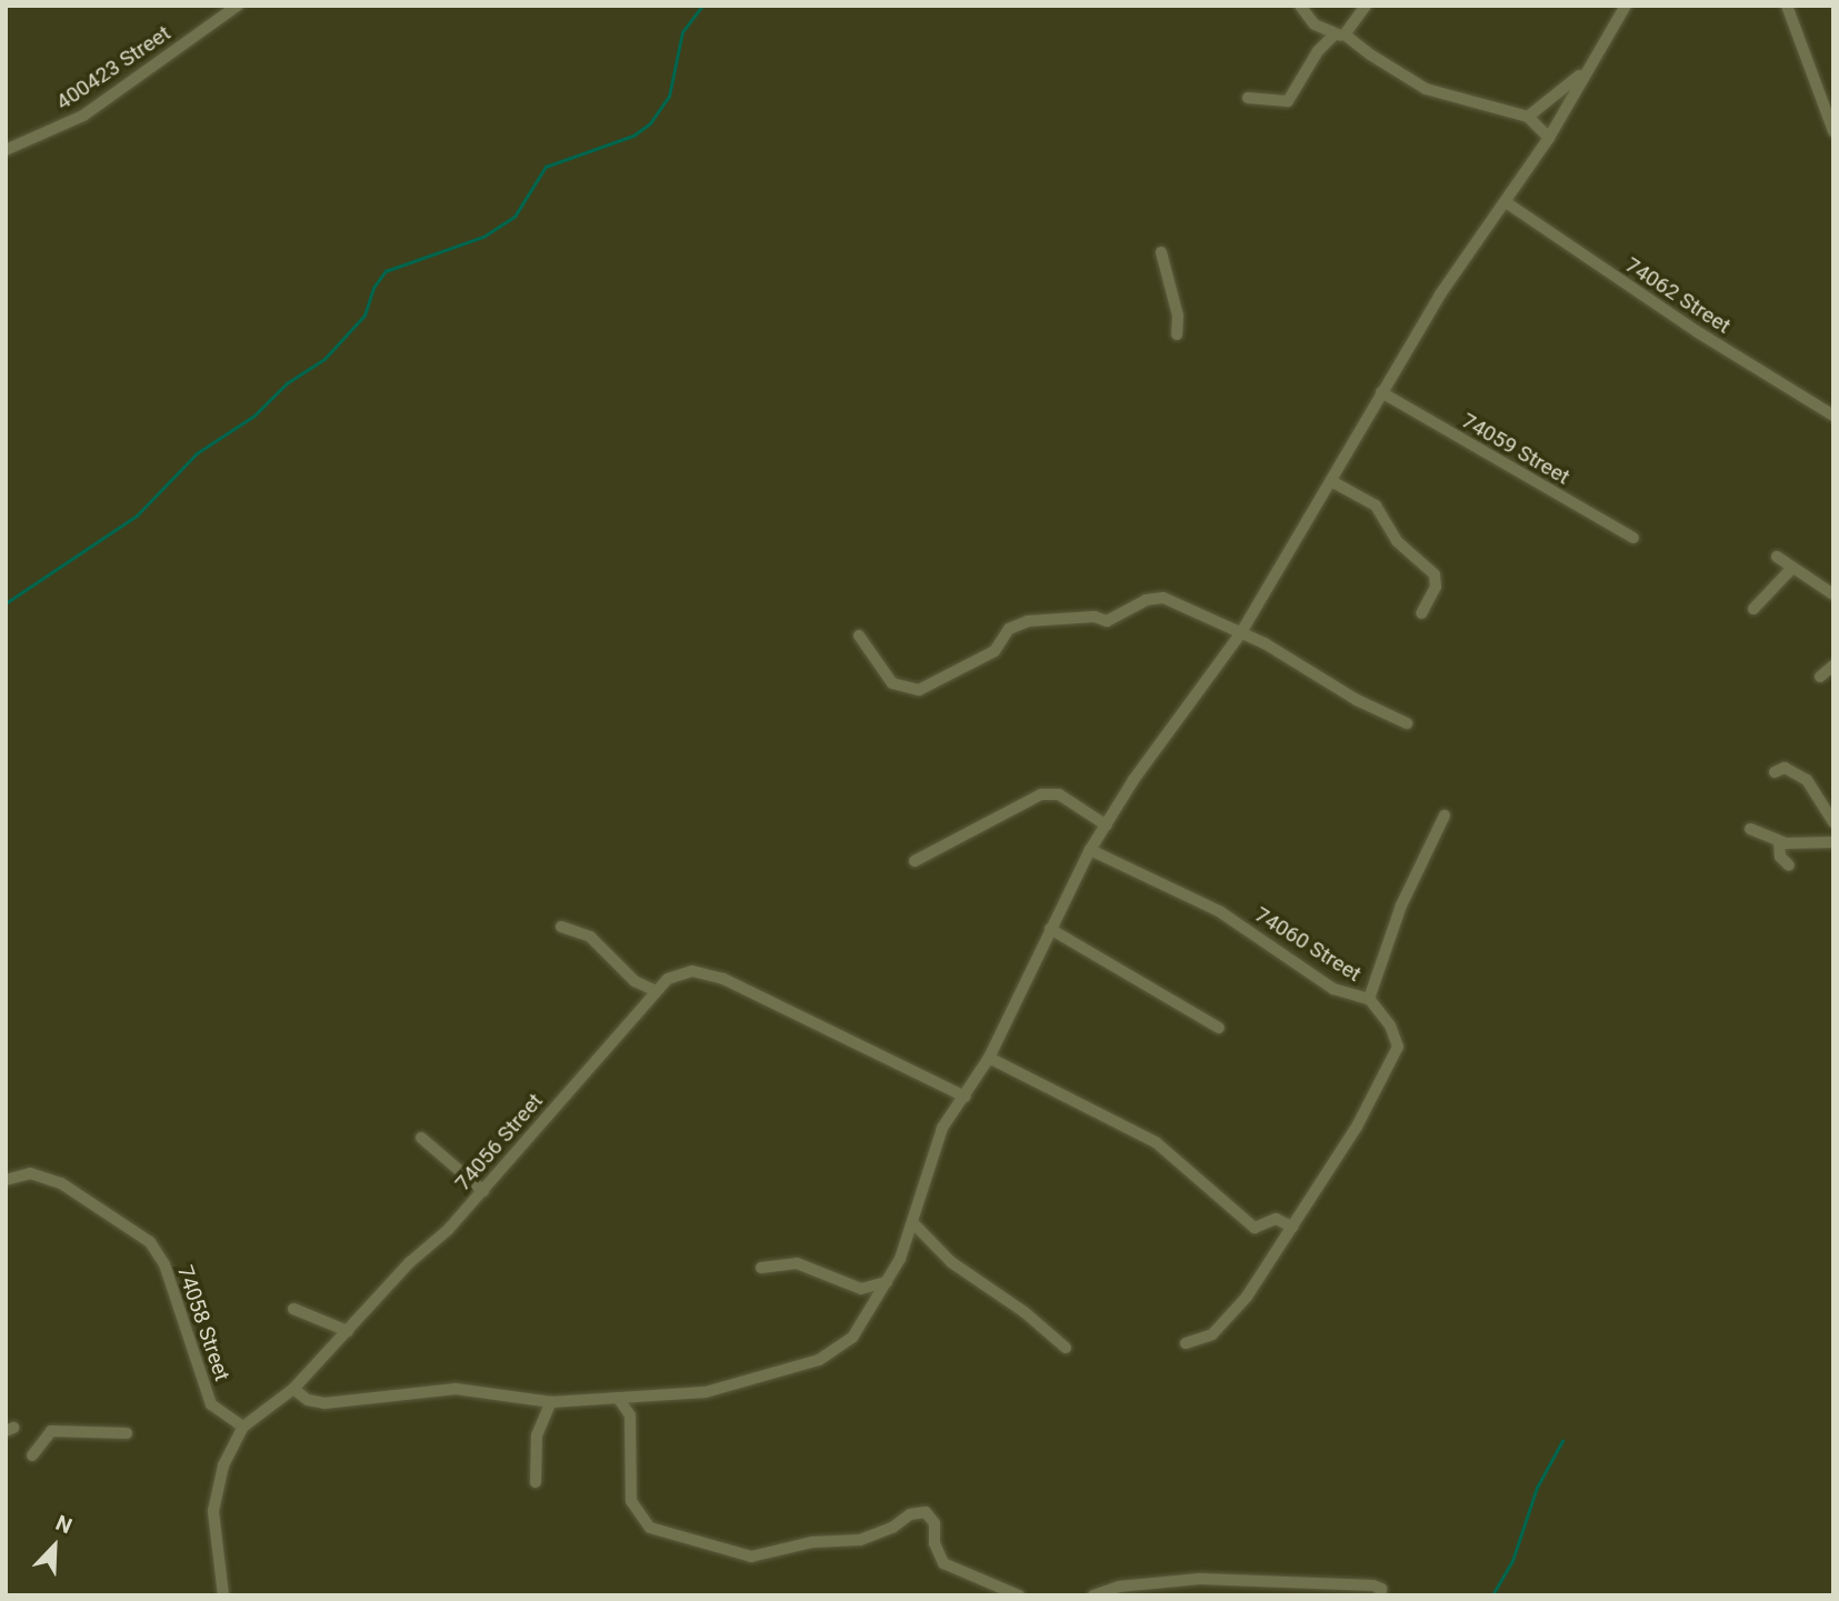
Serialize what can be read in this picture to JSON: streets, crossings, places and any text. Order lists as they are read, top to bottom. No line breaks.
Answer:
{"streets":{"street":["400423 Street","74062 Street","74059 Street","74060 Street","74056 Street","74058 Street"]},"crossings":[["74056 Street","74058 Street"]],"north":"top right"}
